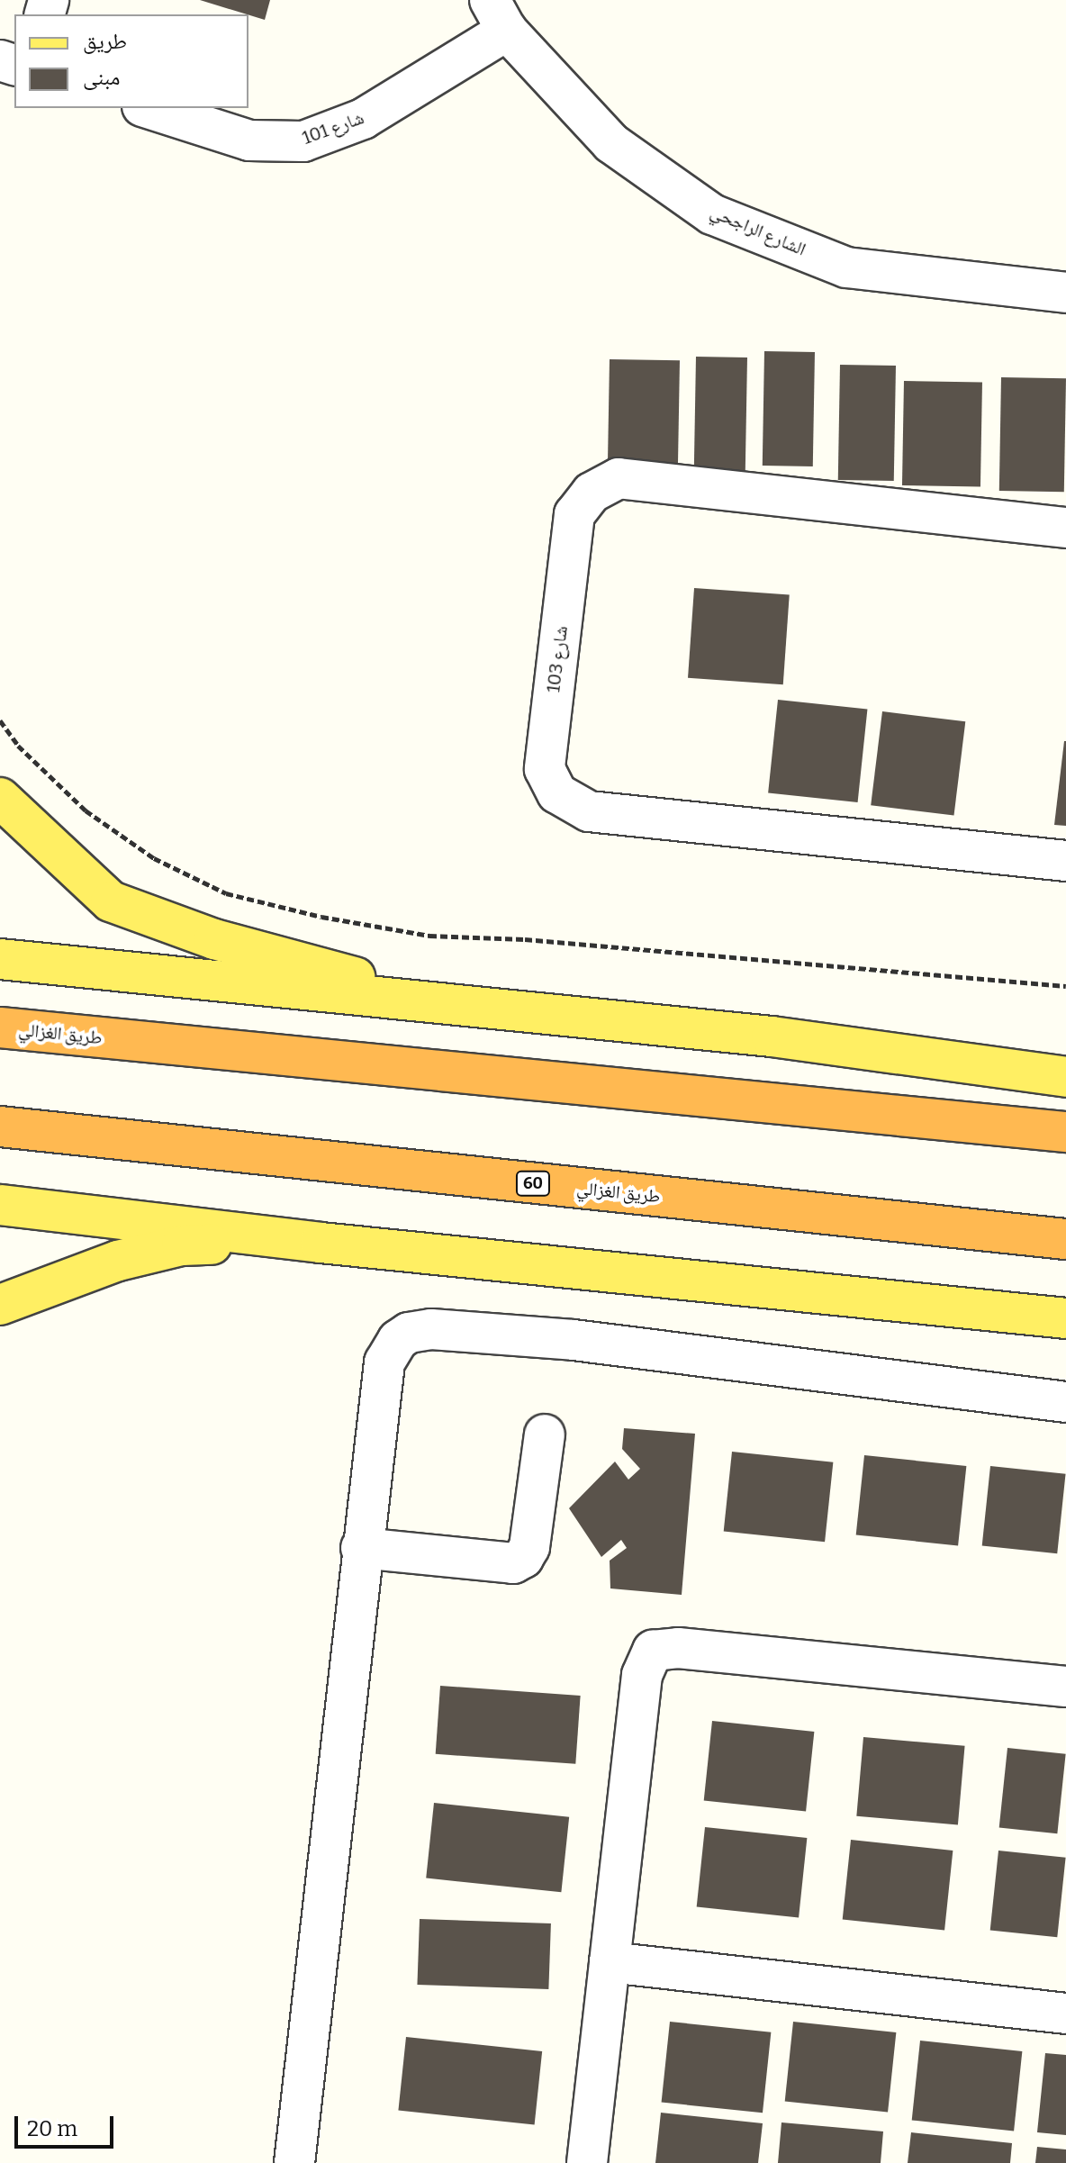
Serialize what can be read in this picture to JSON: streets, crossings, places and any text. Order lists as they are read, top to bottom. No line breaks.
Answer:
{"streets":{"highway":["طريق الغزالي","60"],"street":["شارع 101","الشارع الراجحي","شارع 103"]},"crossings":[["شارع 101","الشارع الراجحي"]],"legend":["طريق","مبنى"],"scale_bar":"20 m"}
